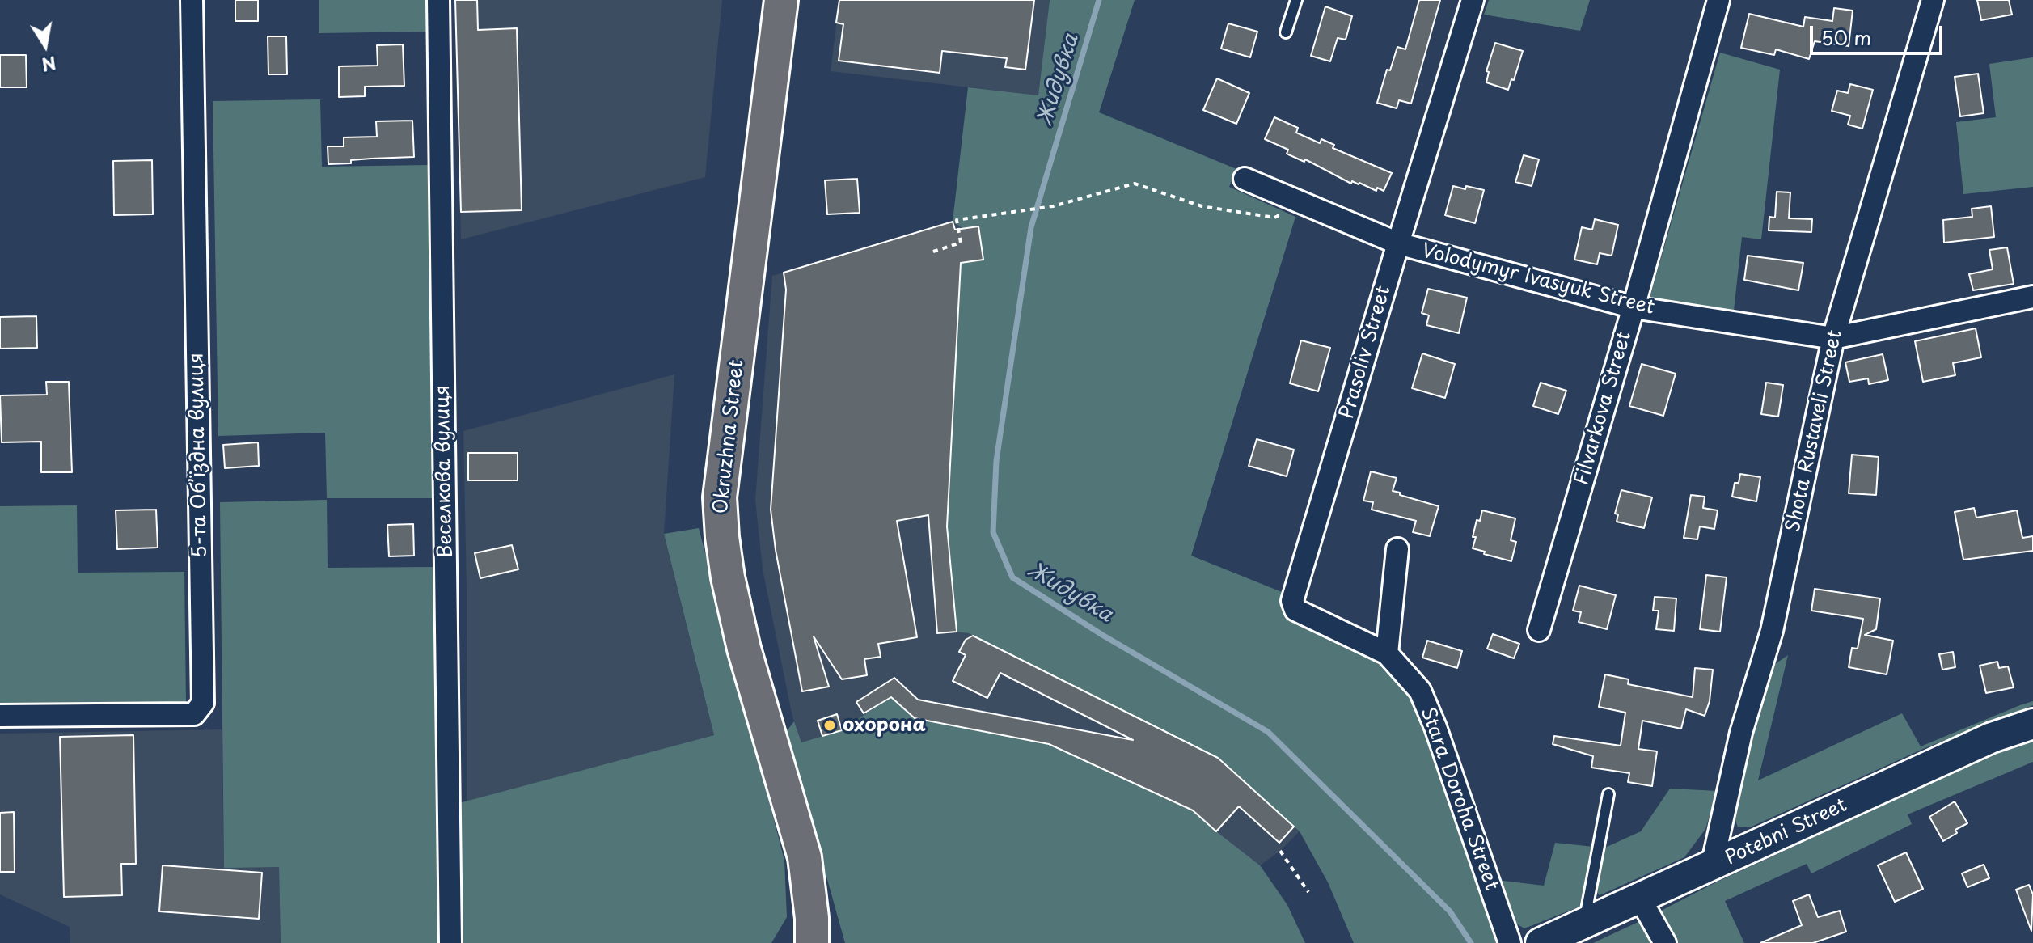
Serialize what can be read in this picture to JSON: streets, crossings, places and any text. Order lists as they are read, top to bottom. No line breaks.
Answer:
{"streets":{"main road":["Okruzhna Street"],"street":["Volodymyr Ivasyuk Street","Prasoliv Street","Filvarkova Street","Shota Rustaveli Street","5-та Обʼїздна вулиця","Веселкова вулиця","Stara Doroha Street","Potebni Street"]},"crossings":[["Volodymyr Ivasyuk Street","Prasoliv Street"],["Volodymyr Ivasyuk Street","Filvarkova Street"],["Volodymyr Ivasyuk Street","Shota Rustaveli Street"],["Prasoliv Street","Stara Doroha Street"],["Shota Rustaveli Street","Potebni Street"]],"water":["Жидувка"],"places":["охорона"],"scale_bar":"50 m","north":"bottom"}
